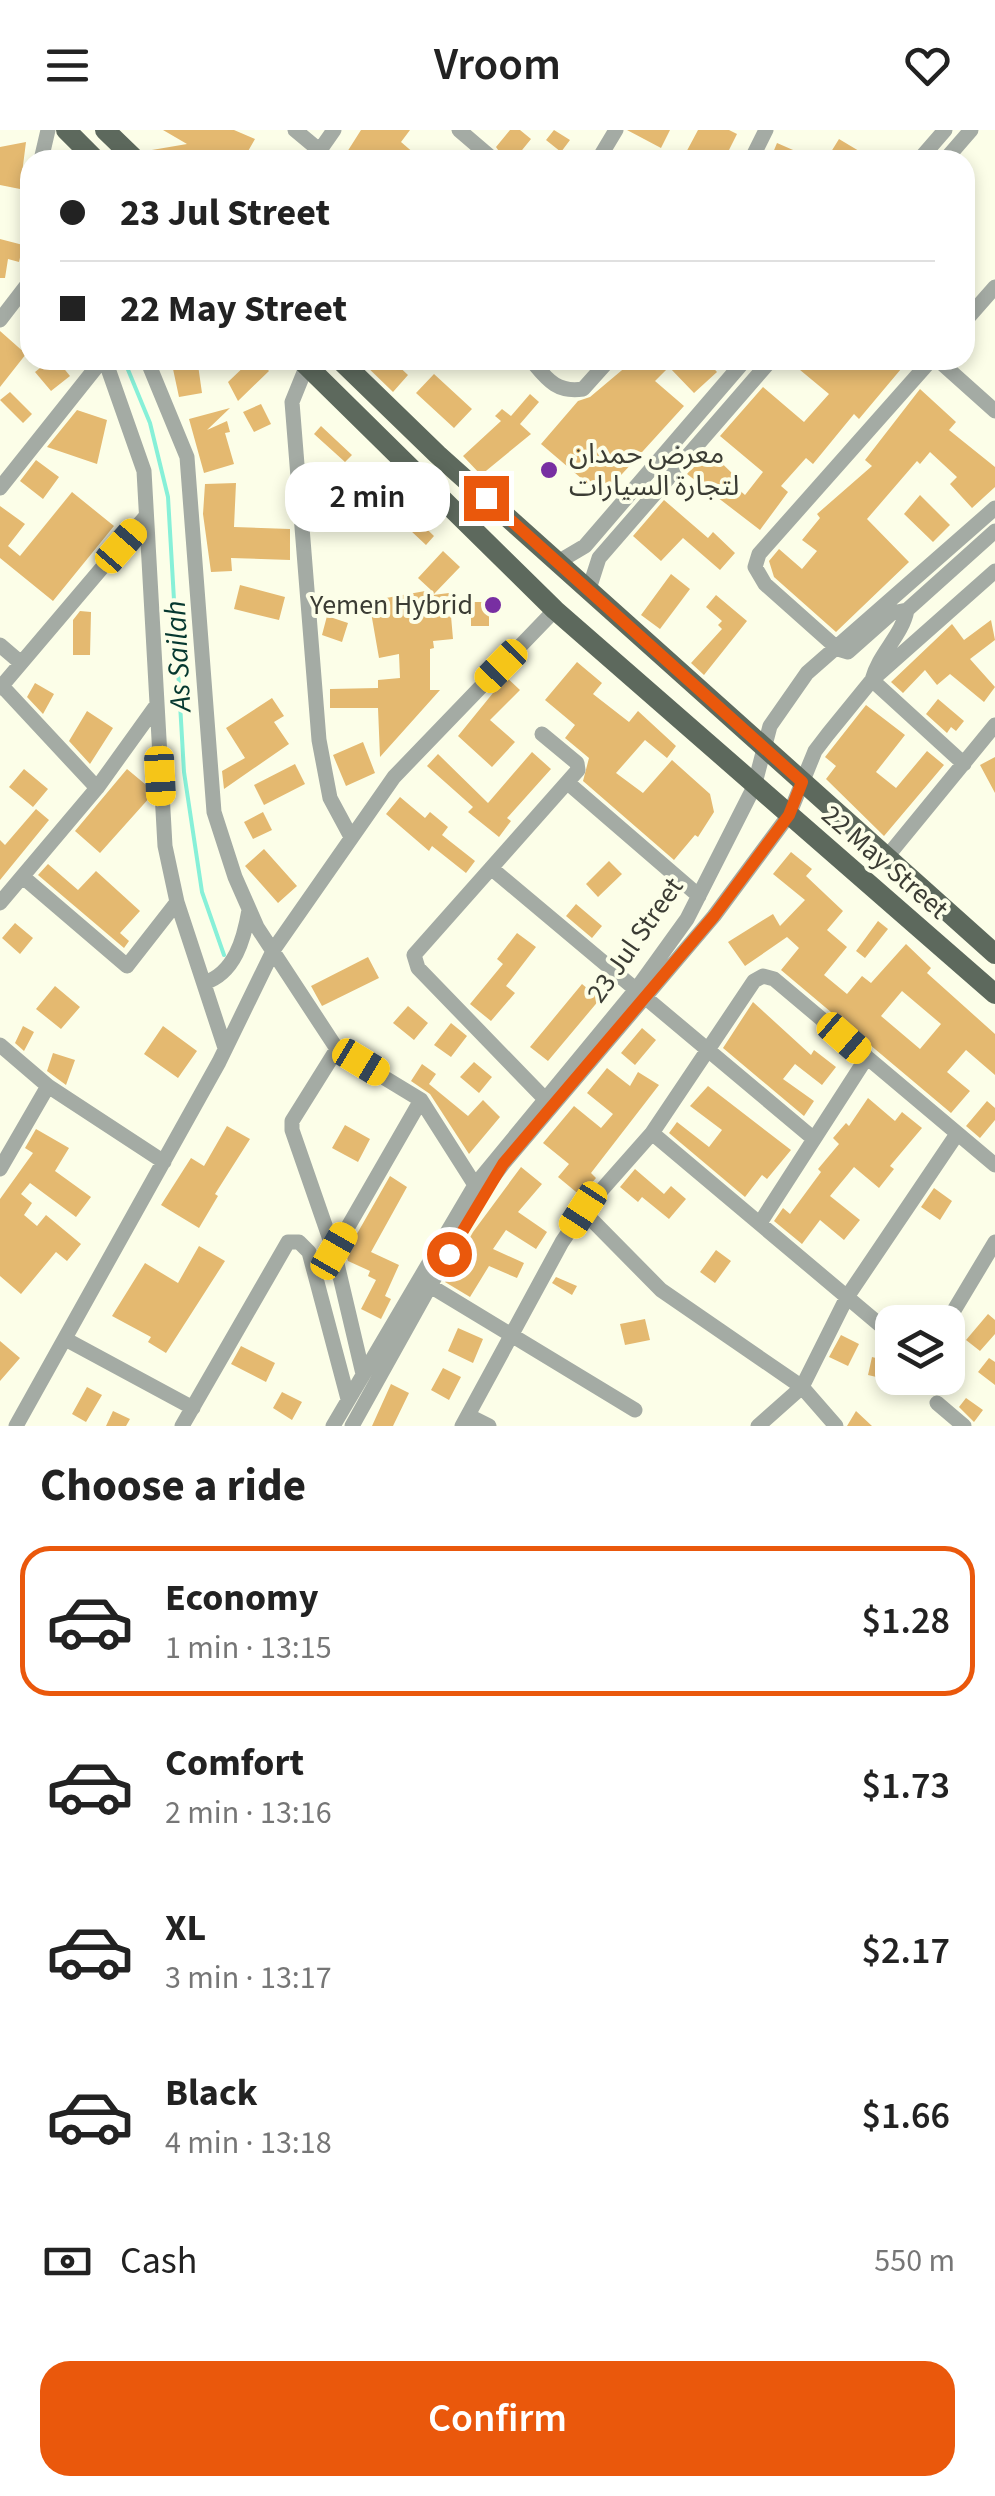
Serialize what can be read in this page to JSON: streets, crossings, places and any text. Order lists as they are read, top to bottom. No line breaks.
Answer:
{"streets":{"main road":["22 May Street"],"street":["23 Jul Street"]},"crossings":[["22 May Street","23 Jul Street"]],"water":["As Sailah"],"places":["معرض حمدان لتجارة السيارات","Yemen Hybrid"],"page":{"header":"Vroom","banner":["23 Jul Street","22 May Street"],"bubble":"2 min","heading":"Choose a ride","list":[{"name":"Economy","note":"1 min · 13:15","value":"$1.28"},{"name":"Comfort","note":"2 min · 13:16","value":"$1.73"},{"name":"XL","note":"3 min · 13:17","value":"$2.17"},{"name":"Black","note":"4 min · 13:18","value":"$1.66"}],"pay":["Cash","550 m"],"buttons":"Confirm"}}
